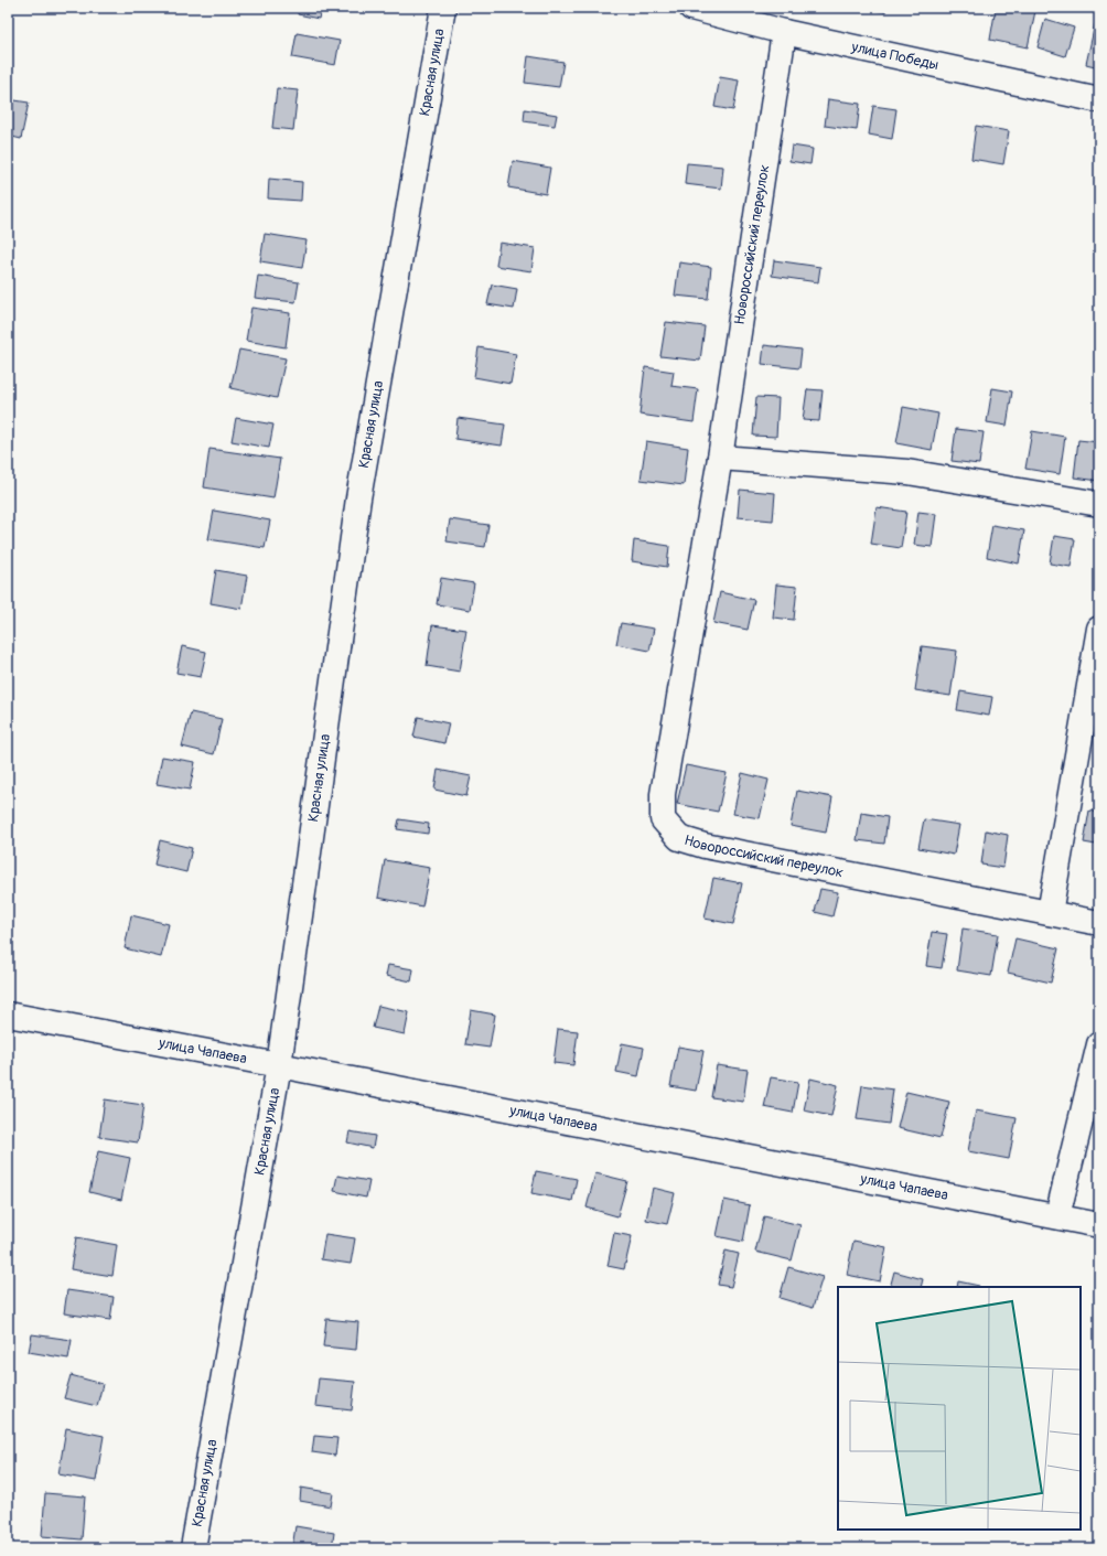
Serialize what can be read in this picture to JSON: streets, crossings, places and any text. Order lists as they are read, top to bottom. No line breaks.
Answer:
{"streets":{"street":["улица Победы","Красная улица","Новороссийский переулок","улица Чапаева"]},"crossings":[["улица Победы","Новороссийский переулок"],["Красная улица","улица Чапаева"]]}
